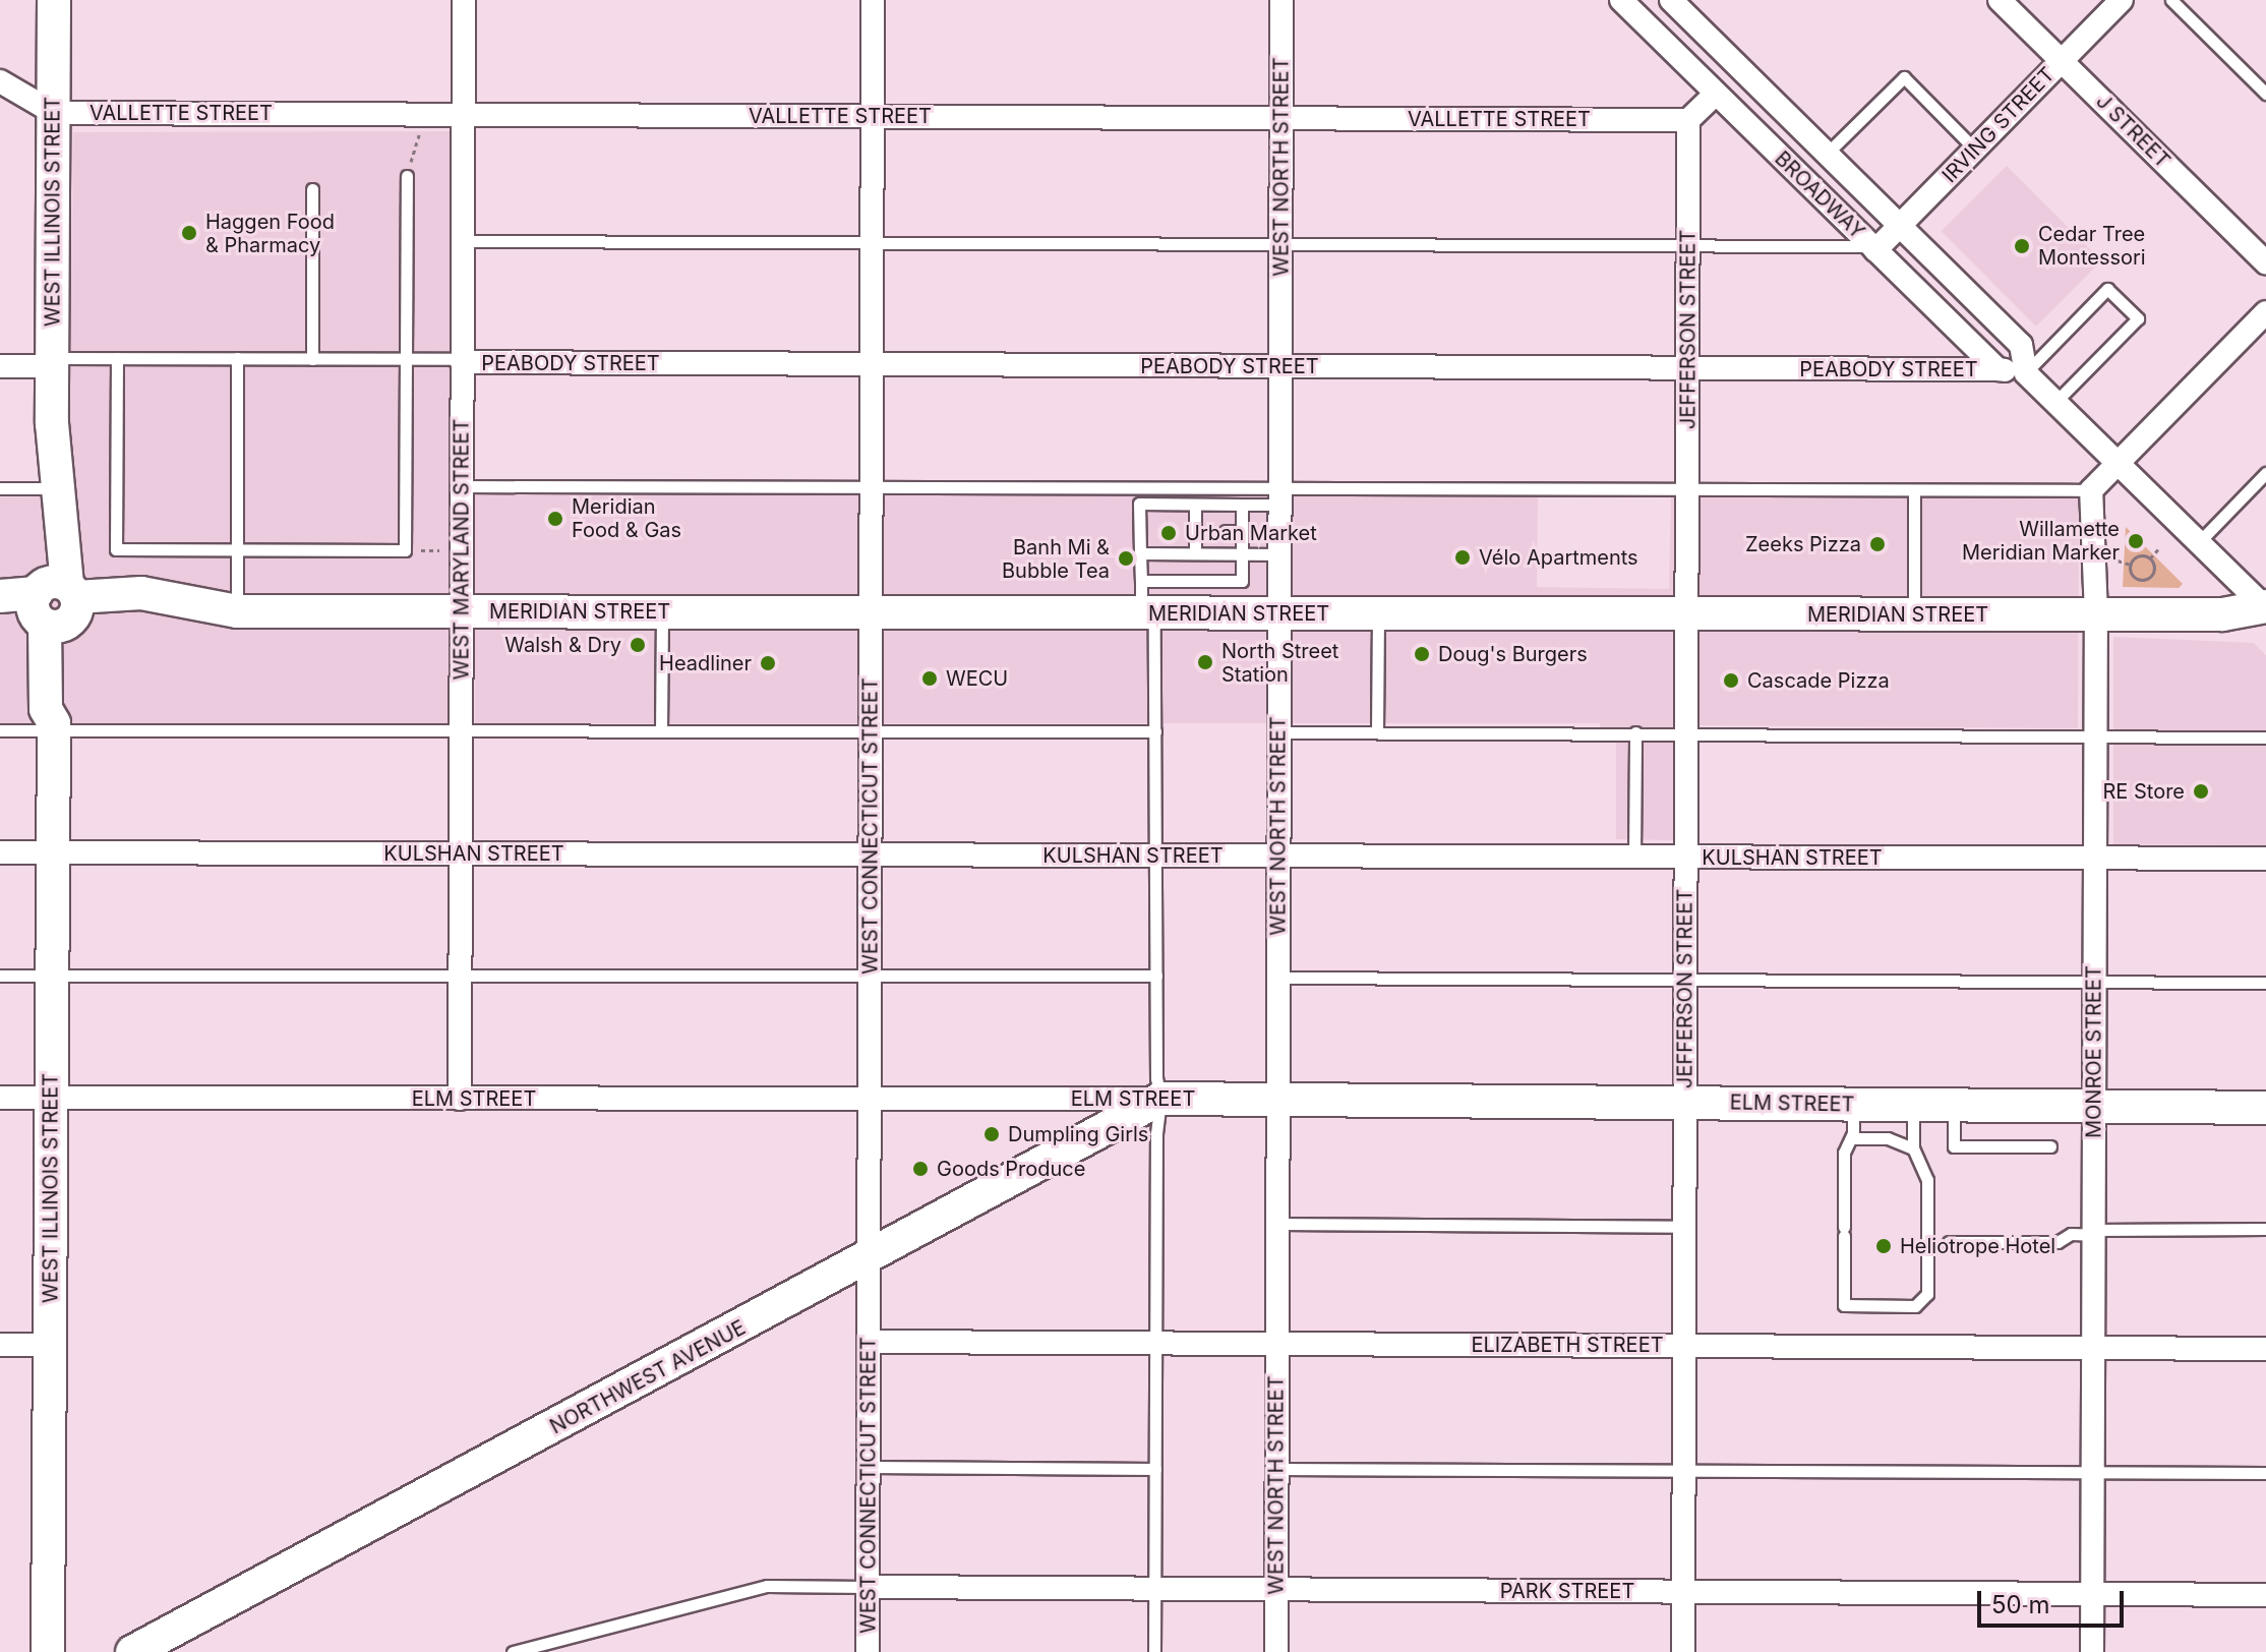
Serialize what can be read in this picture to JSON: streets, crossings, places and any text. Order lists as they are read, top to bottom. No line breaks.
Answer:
{"streets":{"street":["VALLETTE STREET","IRVING STREET","J STREET","WEST NORTH STREET","BROADWAY","WEST ILLINOIS STREET","JEFFERSON STREET","PEABODY STREET","WEST MARYLAND STREET","MERIDIAN STREET","WEST CONNECTICUT STREET","KULSHAN STREET","MONROE STREET","ELM STREET","ELIZABETH STREET","NORTHWEST AVENUE","PARK STREET"]},"crossings":[["VALLETTE STREET","WEST NORTH STREET"],["VALLETTE STREET","WEST ILLINOIS STREET"],["VALLETTE STREET","JEFFERSON STREET"],["VALLETTE STREET","WEST MARYLAND STREET"],["VALLETTE STREET","WEST CONNECTICUT STREET"],["IRVING STREET","J STREET"],["IRVING STREET","BROADWAY"],["WEST NORTH STREET","PEABODY STREET"],["WEST NORTH STREET","MERIDIAN STREET"],["WEST NORTH STREET","KULSHAN STREET"],["WEST NORTH STREET","ELM STREET"],["WEST NORTH STREET","ELIZABETH STREET"],["WEST NORTH STREET","PARK STREET"],["BROADWAY","PEABODY STREET"],["BROADWAY","MERIDIAN STREET"],["WEST ILLINOIS STREET","MERIDIAN STREET"],["WEST ILLINOIS STREET","KULSHAN STREET"],["WEST ILLINOIS STREET","ELM STREET"],["JEFFERSON STREET","PEABODY STREET"],["JEFFERSON STREET","MERIDIAN STREET"],["JEFFERSON STREET","KULSHAN STREET"],["JEFFERSON STREET","ELM STREET"],["JEFFERSON STREET","ELIZABETH STREET"],["JEFFERSON STREET","PARK STREET"],["PEABODY STREET","WEST MARYLAND STREET"],["PEABODY STREET","WEST CONNECTICUT STREET"],["WEST MARYLAND STREET","MERIDIAN STREET"],["WEST MARYLAND STREET","KULSHAN STREET"],["WEST MARYLAND STREET","ELM STREET"],["MERIDIAN STREET","WEST CONNECTICUT STREET"],["MERIDIAN STREET","MONROE STREET"],["WEST CONNECTICUT STREET","KULSHAN STREET"],["WEST CONNECTICUT STREET","ELM STREET"],["WEST CONNECTICUT STREET","ELIZABETH STREET"],["WEST CONNECTICUT STREET","NORTHWEST AVENUE"],["WEST CONNECTICUT STREET","PARK STREET"],["KULSHAN STREET","MONROE STREET"],["MONROE STREET","ELM STREET"],["MONROE STREET","ELIZABETH STREET"],["MONROE STREET","PARK STREET"],["ELM STREET","NORTHWEST AVENUE"]],"places":["Haggen Food & Pharmacy","Cedar Tree Montessori","Meridian Food & Gas","Urban Market","Willamette Meridian Marker","Zeeks Pizza","Vélo Apartments","Banh Mi & Bubble Tea","Walsh & Dry","Doug's Burgers","North Street Station","Headliner","WECU","Cascade Pizza","RE Store","Dumpling Girls","Goods Produce","Heliotrope Hotel"],"scale_bar":"50 m"}
